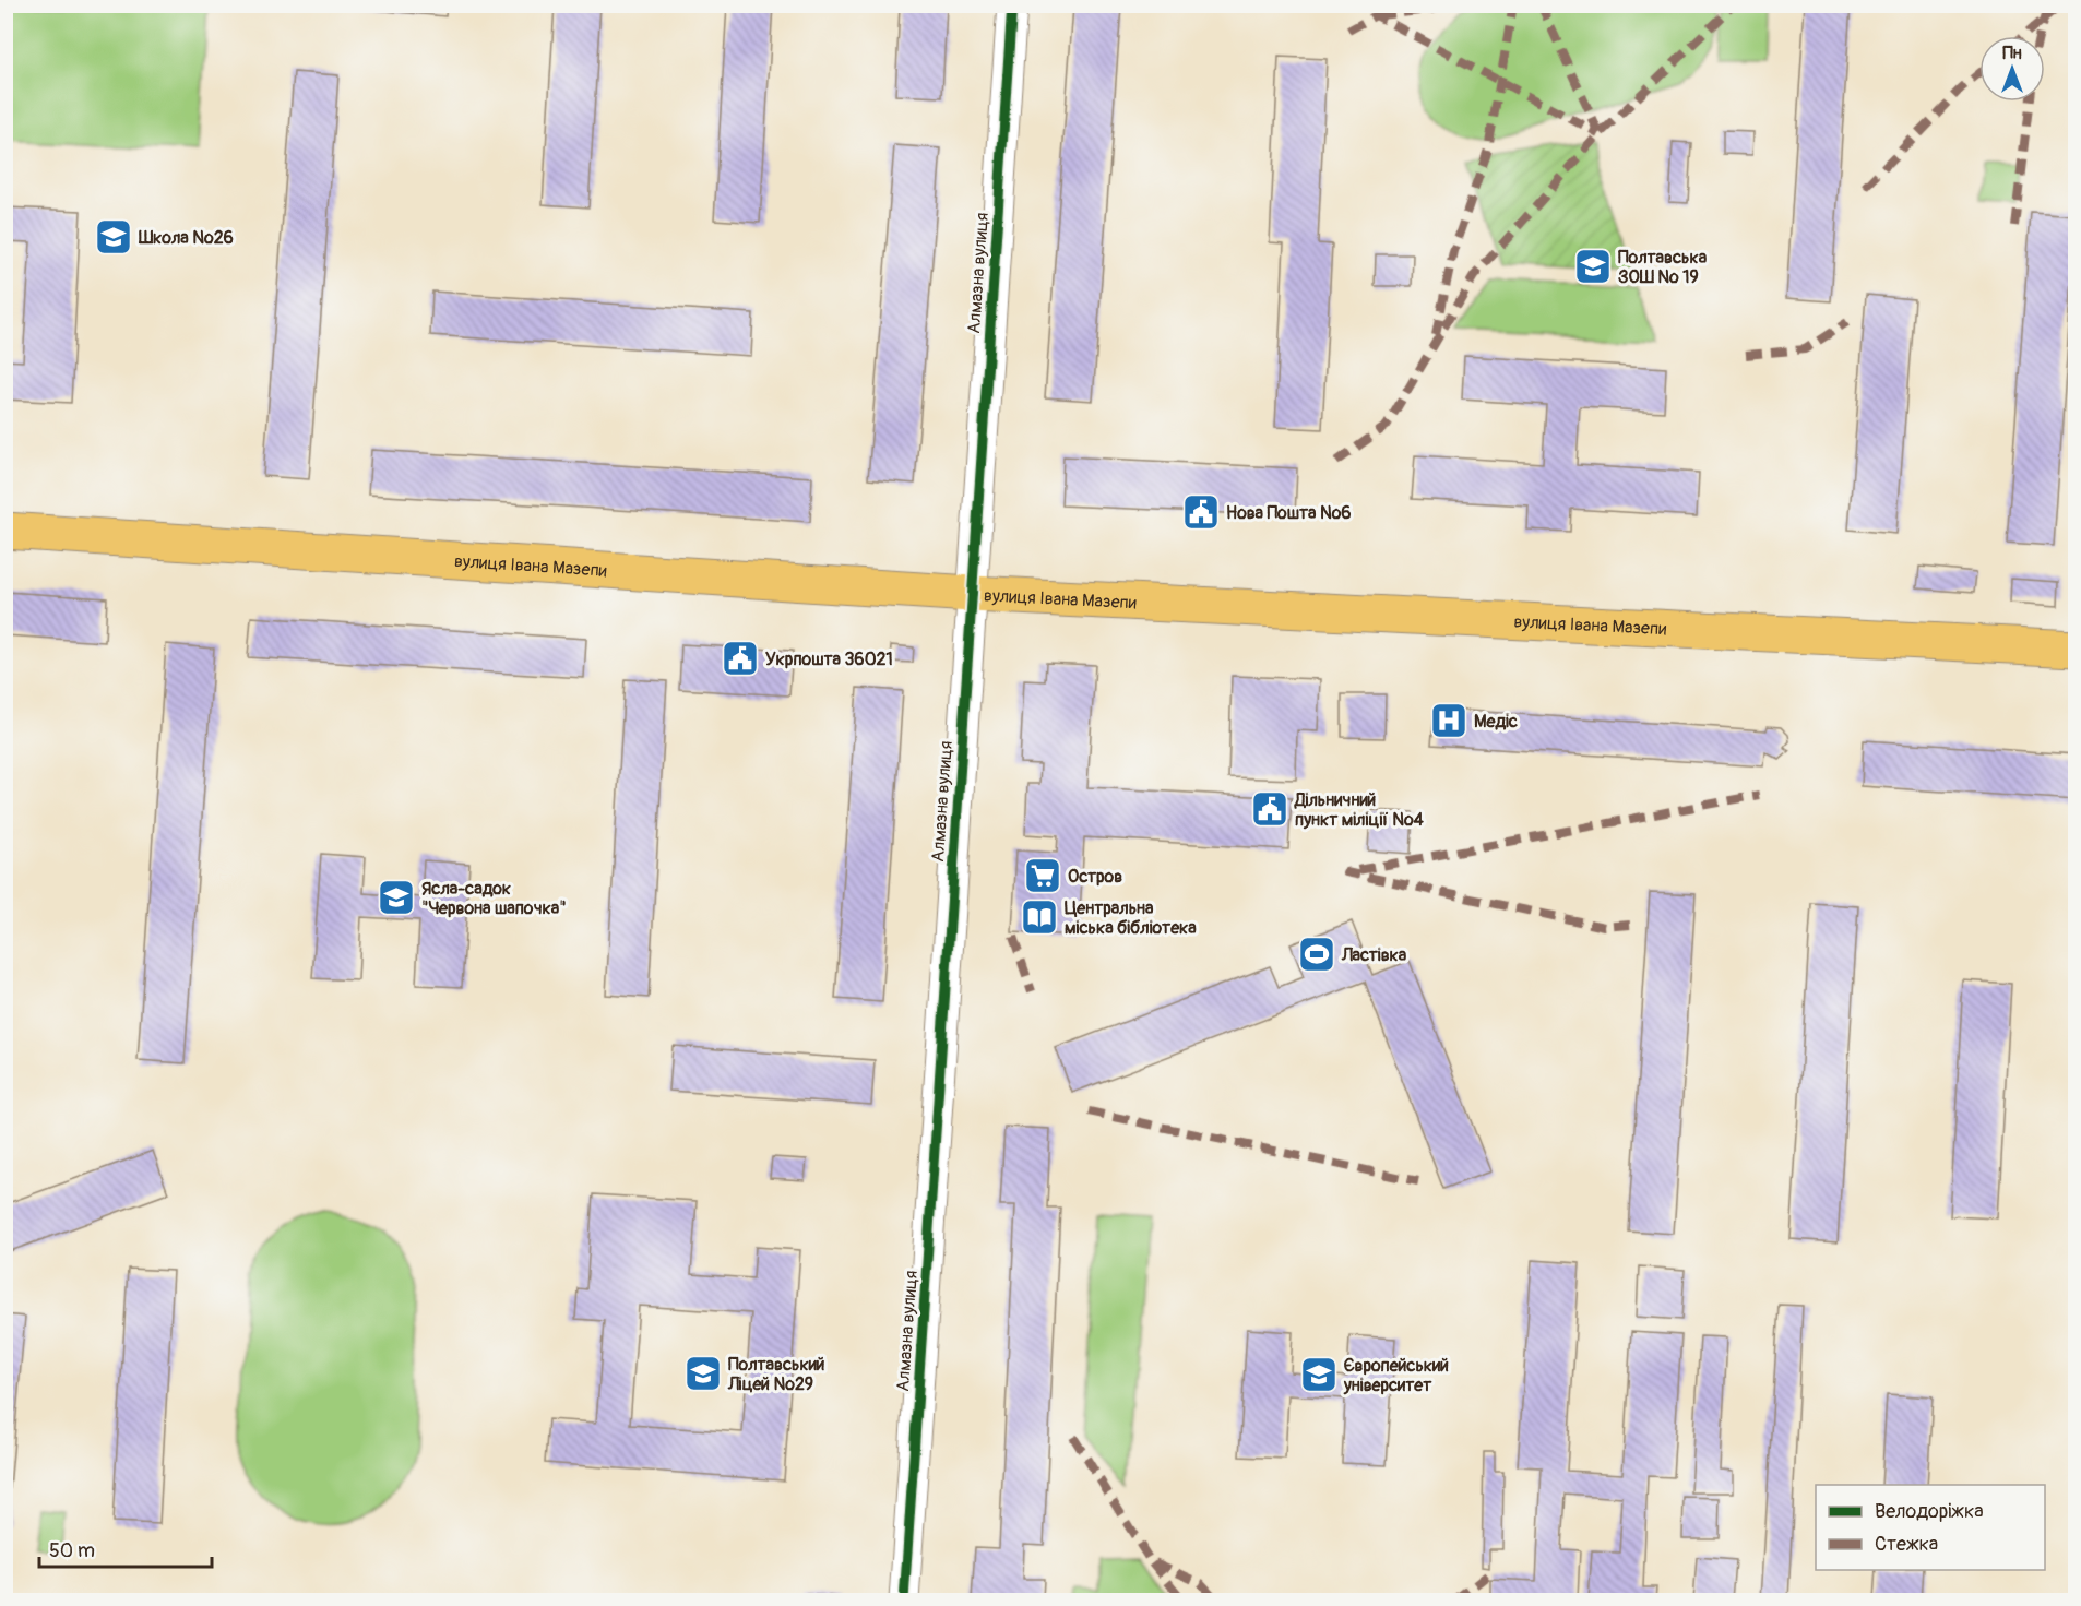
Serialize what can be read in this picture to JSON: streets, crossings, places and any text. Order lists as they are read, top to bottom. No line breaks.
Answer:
{"streets":{"main road":["вулиця Івана Мазепи"],"street":["Алмазна вулиця"]},"crossings":[["Алмазна вулиця","вулиця Івана Мазепи"]],"places":{"school or university":["Школа №26","Полтавська ЗОШ № 19","Ясла-садок \"Червона шапочка\"","Полтавський Ліцей №29","Європейський університет"],"public building":["Нова Пошта №6","Укрпошта 36021","Дільничний пункт міліції №4"],"hospital":["Медіс"],"supermarket":["Остров"],"library":["Центральна міська бібліотека"],"sports":["Ластівка"]},"legend":["Велодоріжка","Стежка"],"scale_bar":"50 m","north":"top"}
